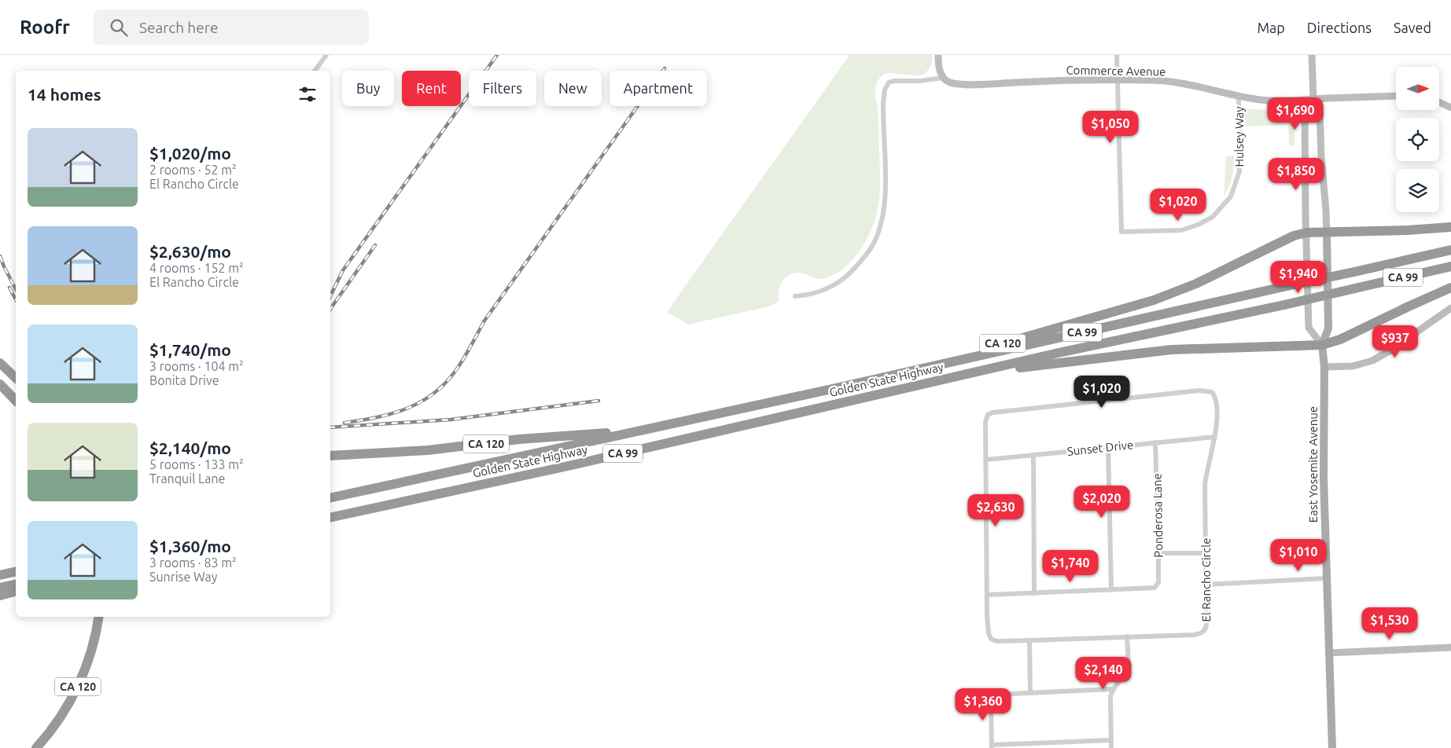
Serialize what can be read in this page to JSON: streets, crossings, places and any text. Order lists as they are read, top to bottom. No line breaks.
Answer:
{"streets":{"highway":["CA 99","CA 120","Golden State Highway"],"main road":["East Yosemite Avenue"],"street":["Commerce Avenue","Hulsey Way","Sunset Drive","Ponderosa Lane","El Rancho Circle"]},"crossings":[["Commerce Avenue","Hulsey Way"],["Commerce Avenue","East Yosemite Avenue"],["CA 120","Golden State Highway"],["CA 120","East Yosemite Avenue"],["Sunset Drive","Ponderosa Lane"],["Sunset Drive","El Rancho Circle"]],"north":"right","page":{"header":"Roofr","search":"Search here","nav":["Map","Directions","Saved"],"chip":["Buy","Rent","Filters","New","Apartment"],"heading":"14 homes","price":["$1,690","$1,050","$1,850","$1,020","$1,940","$937","$1,020","$2,020","$2,630","$1,010","$1,740","$1,530","$2,140","$1,360"],"list":[{"name":"$1,020/mo","note":"2 rooms · 52 m² · El Rancho Circle"},{"name":"$2,630/mo","note":"4 rooms · 152 m² · El Rancho Circle"},{"name":"$1,740/mo","note":"3 rooms · 104 m² · Bonita Drive"},{"name":"$2,140/mo","note":"5 rooms · 133 m² · Tranquil Lane"},{"name":"$1,360/mo","note":"3 rooms · 83 m² · Sunrise Way"}]}}
